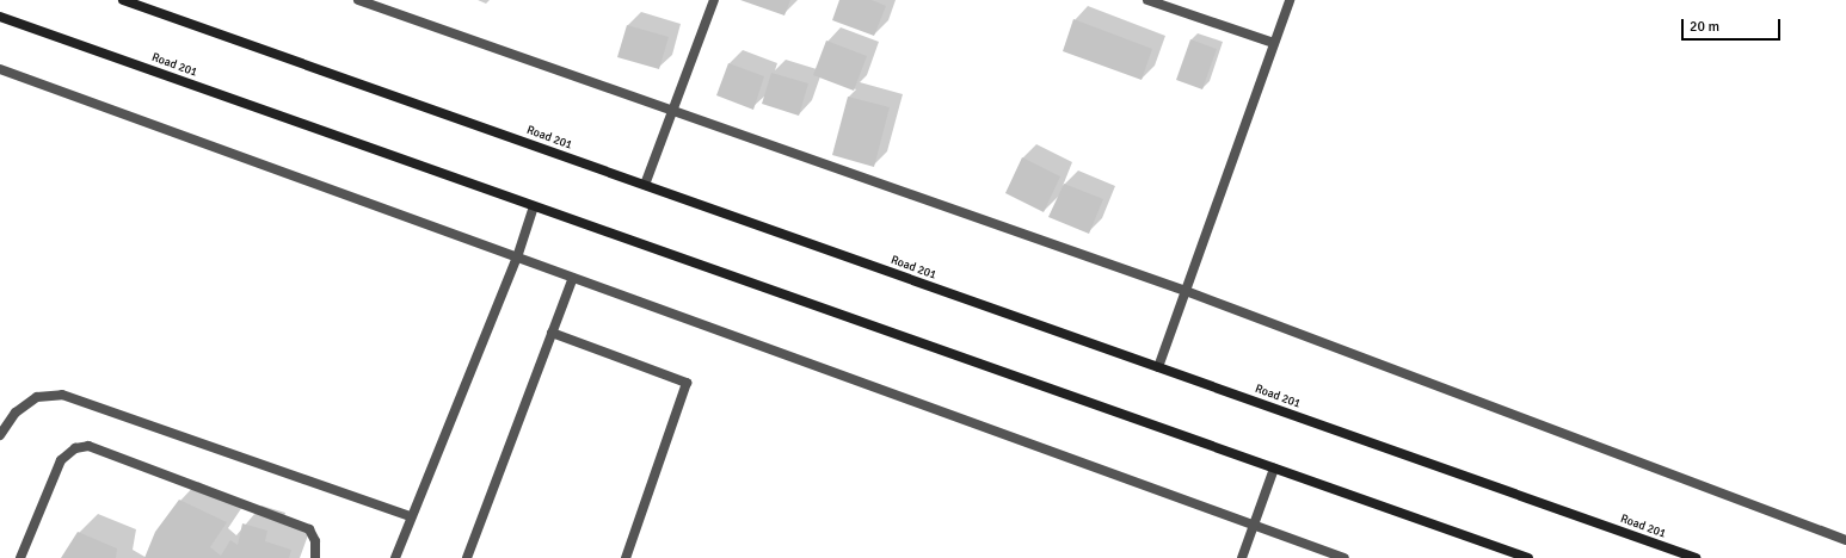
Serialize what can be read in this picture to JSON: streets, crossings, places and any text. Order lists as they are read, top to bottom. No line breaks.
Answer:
{"streets":{"main road":["Road 201"]},"scale_bar":"20 m"}
